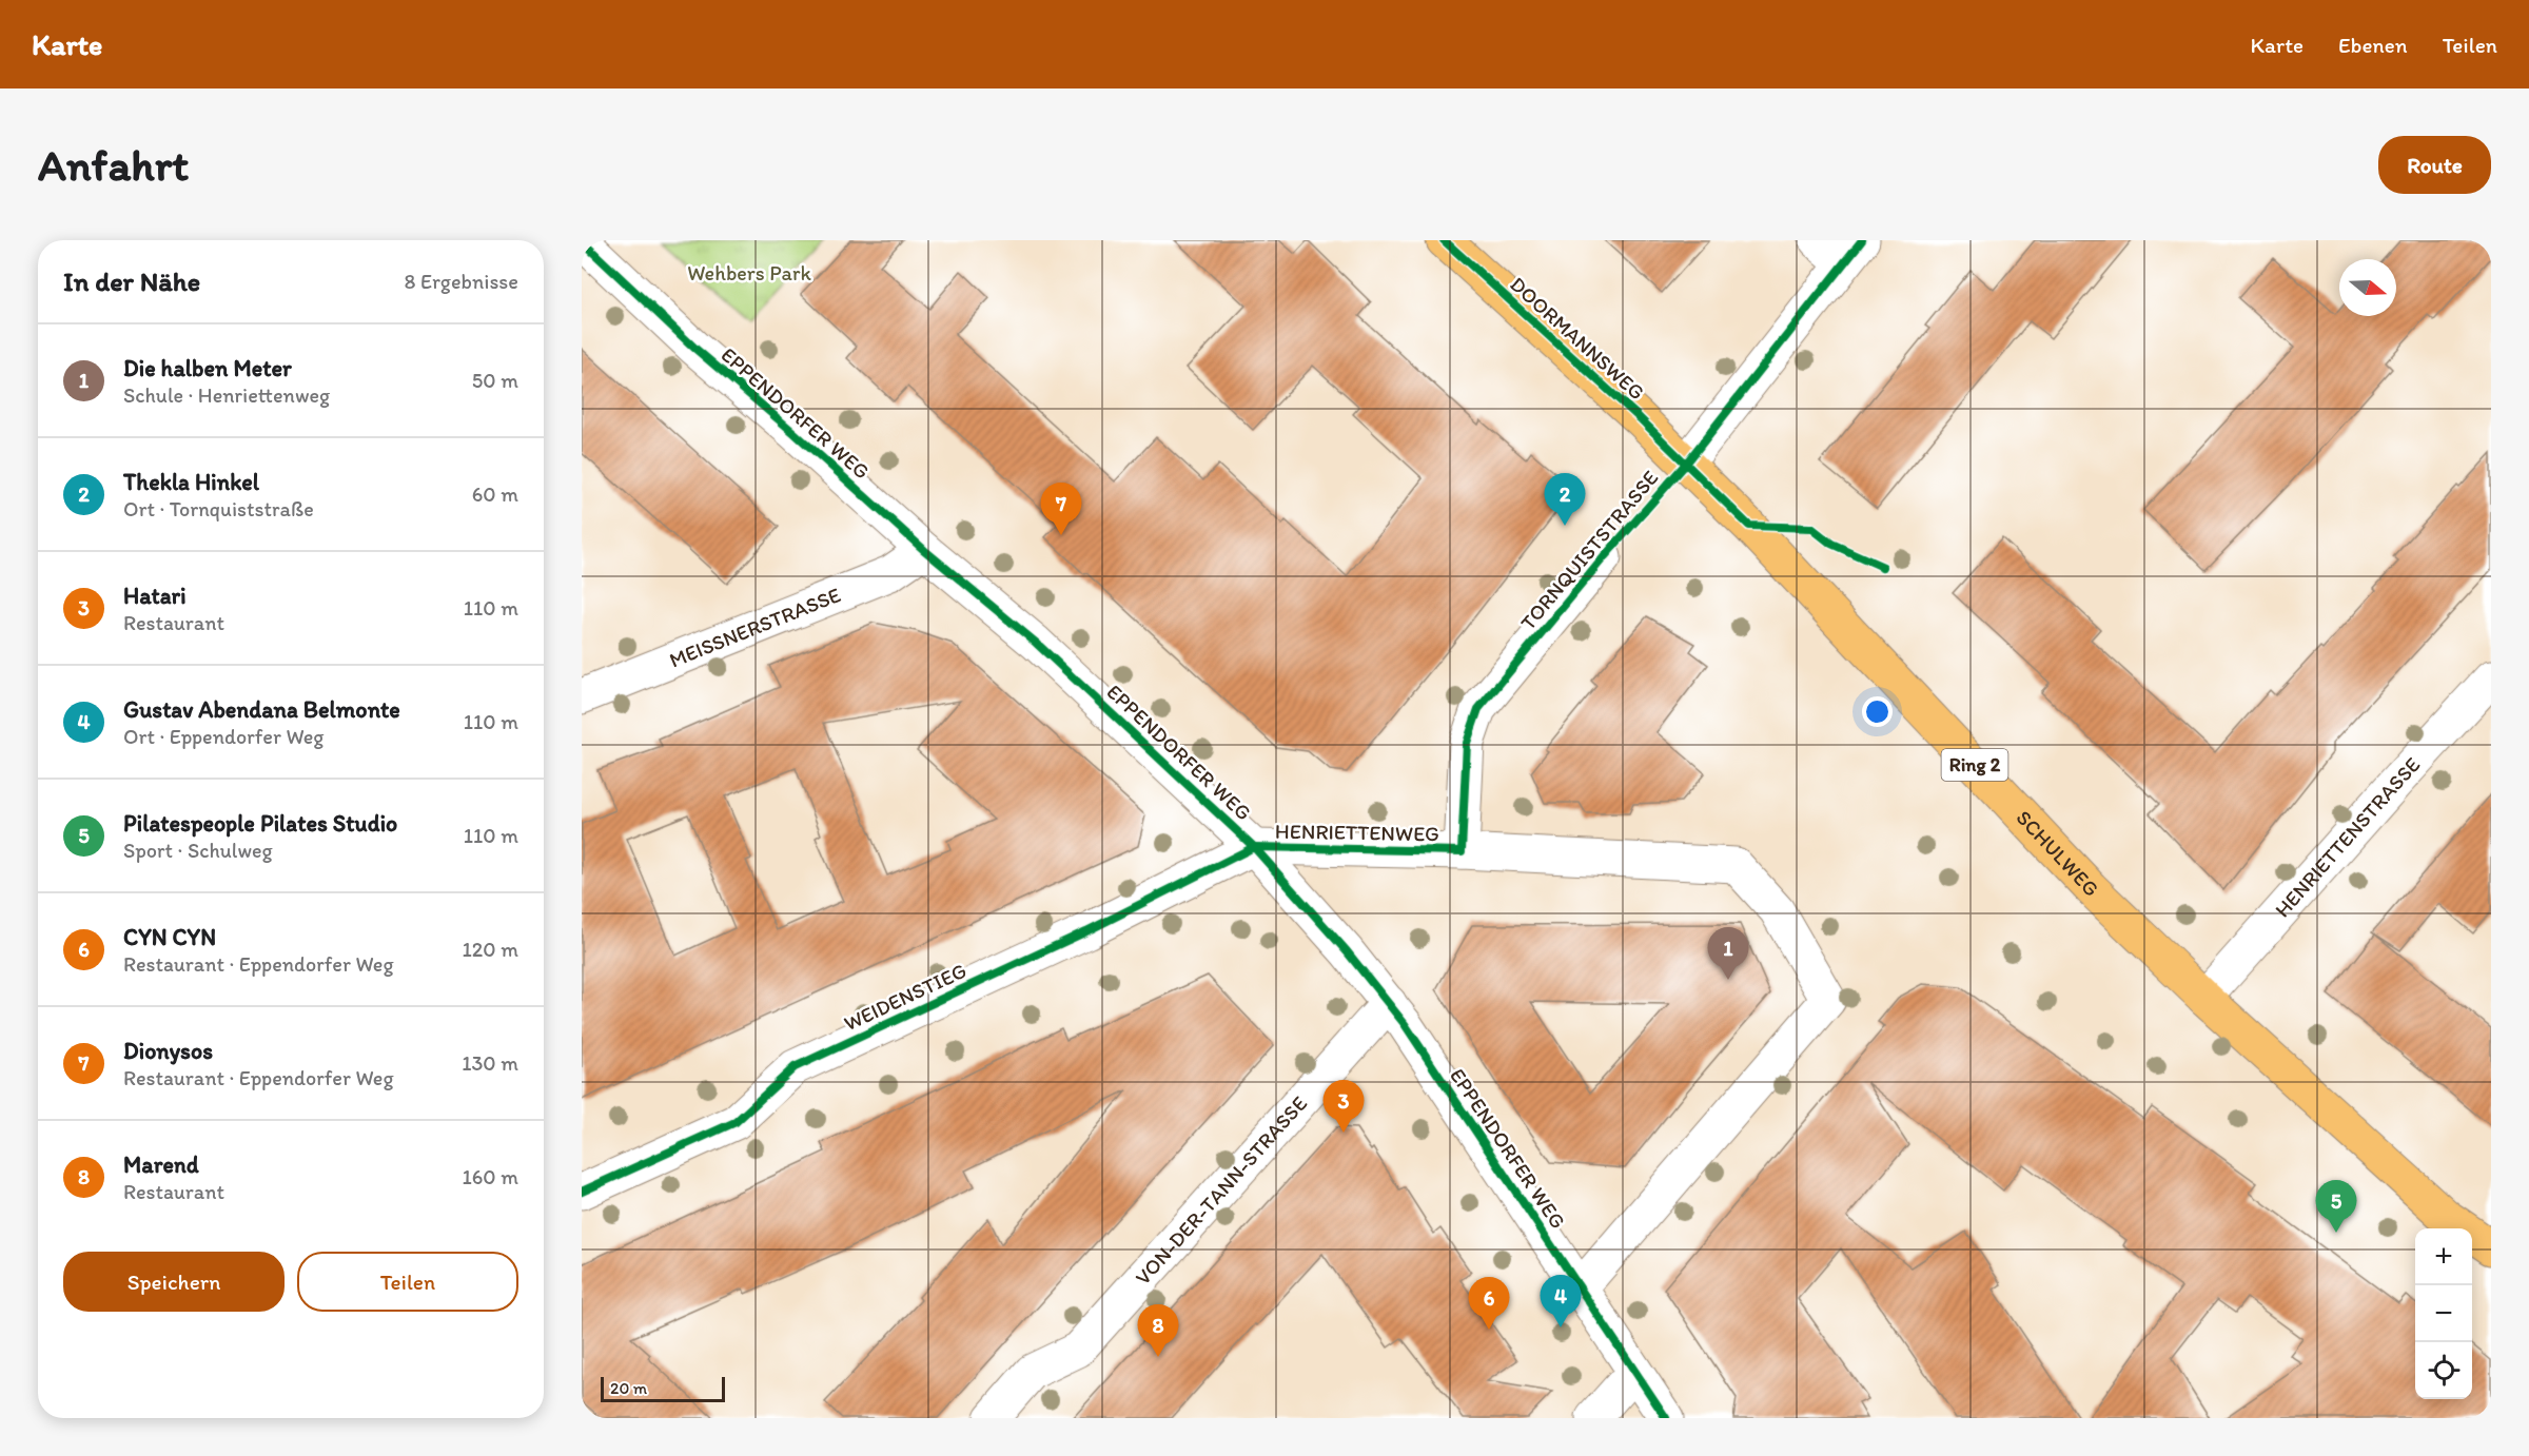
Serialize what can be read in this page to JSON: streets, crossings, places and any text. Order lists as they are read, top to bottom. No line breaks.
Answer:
{"streets":{"main road":["DOORMANNSWEG","Ring 2","SCHULWEG"],"street":["EPPENDORFER WEG","TORNQUISTSTRASSE","MEISSNERSTRASSE","HENRIETTENWEG","HENRIETTENSTRASSE","WEIDENSTIEG","VON-DER-TANN-STRASSE"]},"crossings":[["DOORMANNSWEG","TORNQUISTSTRASSE"],["DOORMANNSWEG","SCHULWEG"],["EPPENDORFER WEG","MEISSNERSTRASSE"],["EPPENDORFER WEG","HENRIETTENWEG"],["EPPENDORFER WEG","WEIDENSTIEG"],["EPPENDORFER WEG","VON-DER-TANN-STRASSE"],["TORNQUISTSTRASSE","HENRIETTENWEG"],["TORNQUISTSTRASSE","SCHULWEG"],["HENRIETTENWEG","WEIDENSTIEG"],["HENRIETTENSTRASSE","SCHULWEG"]],"parks":["Wehbers Park"],"scale_bar":"20 m","north":"right","page":{"header":"Karte","nav":["Karte","Ebenen","Teilen"],"buttons":["Route",["Speichern","Teilen"]],"title":"Anfahrt","heading":["In der Nähe","8 Ergebnisse"],"list":[{"mark":"1","name":"Die halben Meter","note":"Schule · Henriettenweg","value":"50 m"},{"mark":"2","name":"Thekla Hinkel","note":"Ort · Tornquiststraße","value":"60 m"},{"mark":"3","name":"Hatari","note":"Restaurant","value":"110 m"},{"mark":"4","name":"Gustav Abendana Belmonte","note":"Ort · Eppendorfer Weg","value":"110 m"},{"mark":"5","name":"Pilatespeople Pilates Studio","note":"Sport · Schulweg","value":"110 m"},{"mark":"6","name":"CYN CYN","note":"Restaurant · Eppendorfer Weg","value":"120 m"},{"mark":"7","name":"Dionysos","note":"Restaurant · Eppendorfer Weg","value":"130 m"},{"mark":"8","name":"Marend","note":"Restaurant","value":"160 m"}],"pins":["2","7","1","3","5","4","6","8"],"map_buttons":["+","−"],"scale":"20 m"}}
